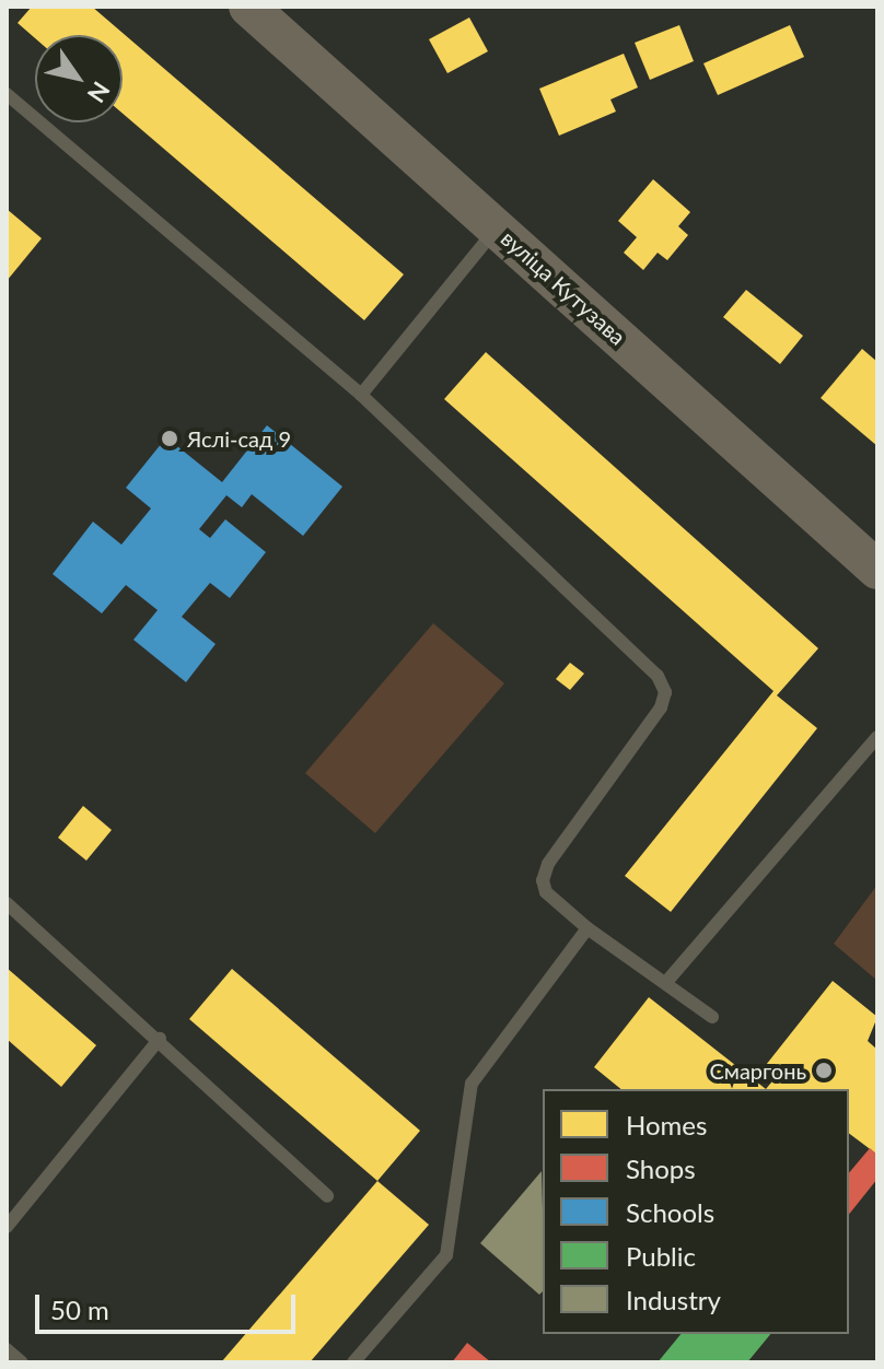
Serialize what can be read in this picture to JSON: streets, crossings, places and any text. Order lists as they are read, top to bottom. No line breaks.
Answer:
{"streets":{"main road":["вуліца Кутузава"]},"places":["Яслі-сад 9","Смаргонь"],"legend":["Homes","Shops","Schools","Public","Industry"],"scale_bar":"50 m","north":"bottom right"}
